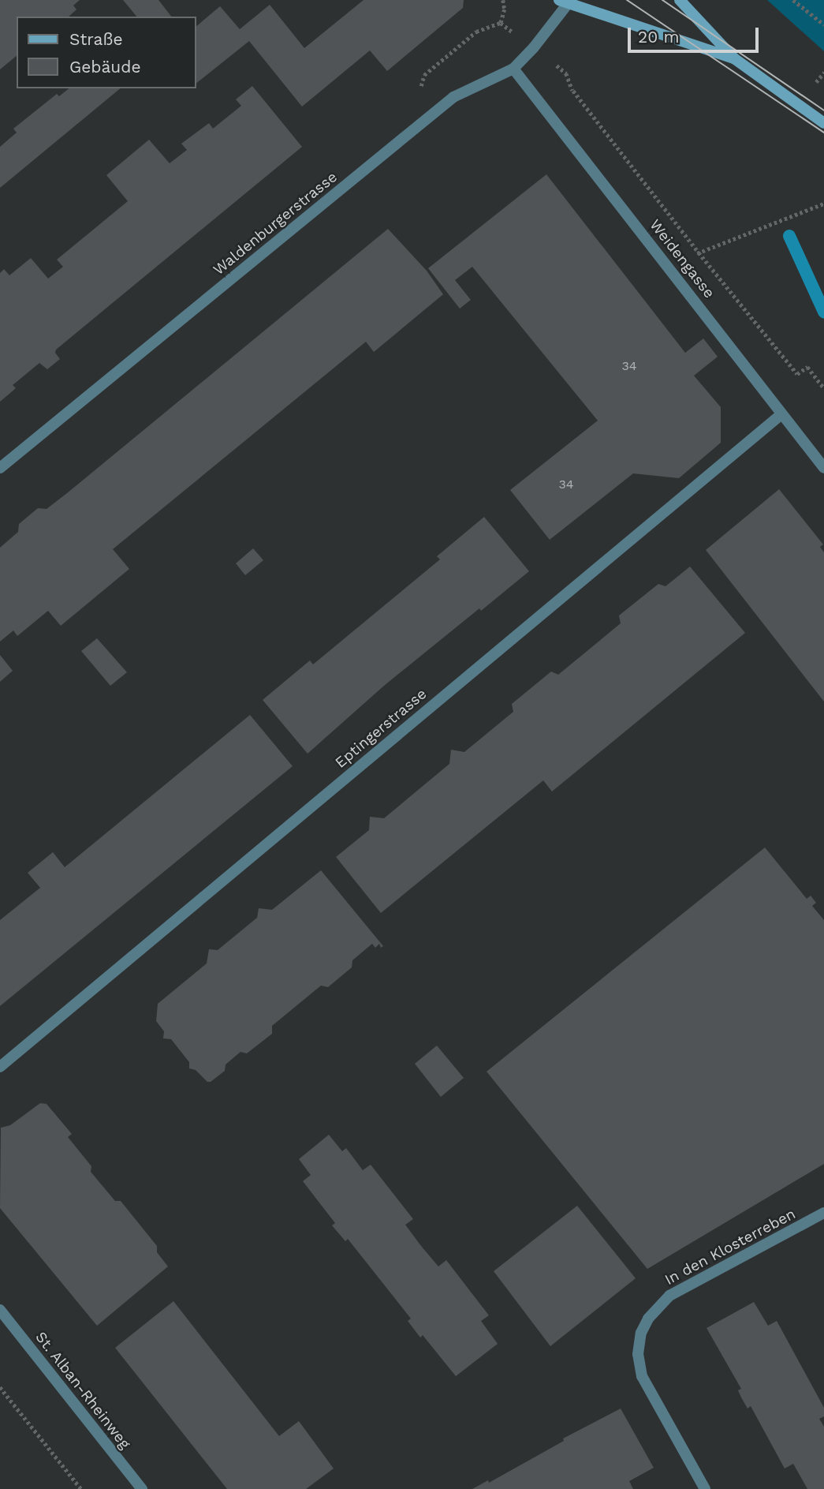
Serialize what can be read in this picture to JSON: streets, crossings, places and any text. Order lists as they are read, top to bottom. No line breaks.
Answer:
{"streets":{"street":["Waldenburgerstrasse","Weidengasse","Eptingerstrasse","In den Klosterreben","St. Alban-Rheinweg"]},"crossings":[["Waldenburgerstrasse","Weidengasse"],["Weidengasse","Eptingerstrasse"]],"house_numbers":["34","34"],"legend":["Straße","Gebäude"],"scale_bar":"20 m"}
